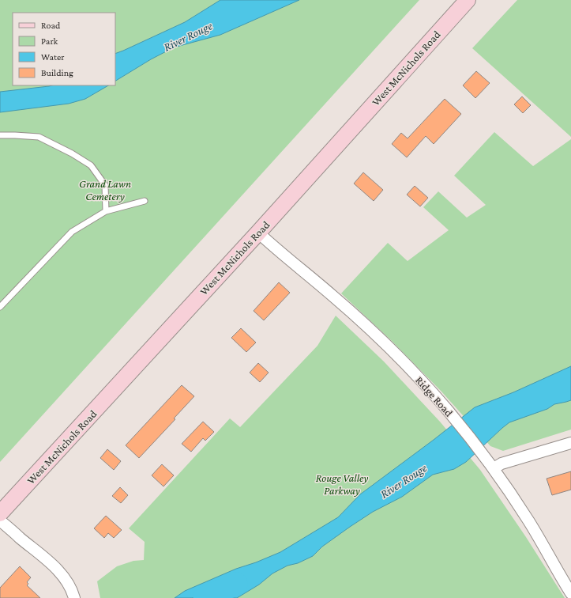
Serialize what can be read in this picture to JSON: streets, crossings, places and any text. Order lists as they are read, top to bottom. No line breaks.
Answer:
{"streets":{"main road":["West McNichols Road"],"street":["Ridge Road"]},"crossings":[["West McNichols Road","Ridge Road"]],"water":["River Rouge"],"parks":["Grand Lawn Cemetery","Rouge Valley Parkway"],"legend":["Road","Park","Water","Building"]}
